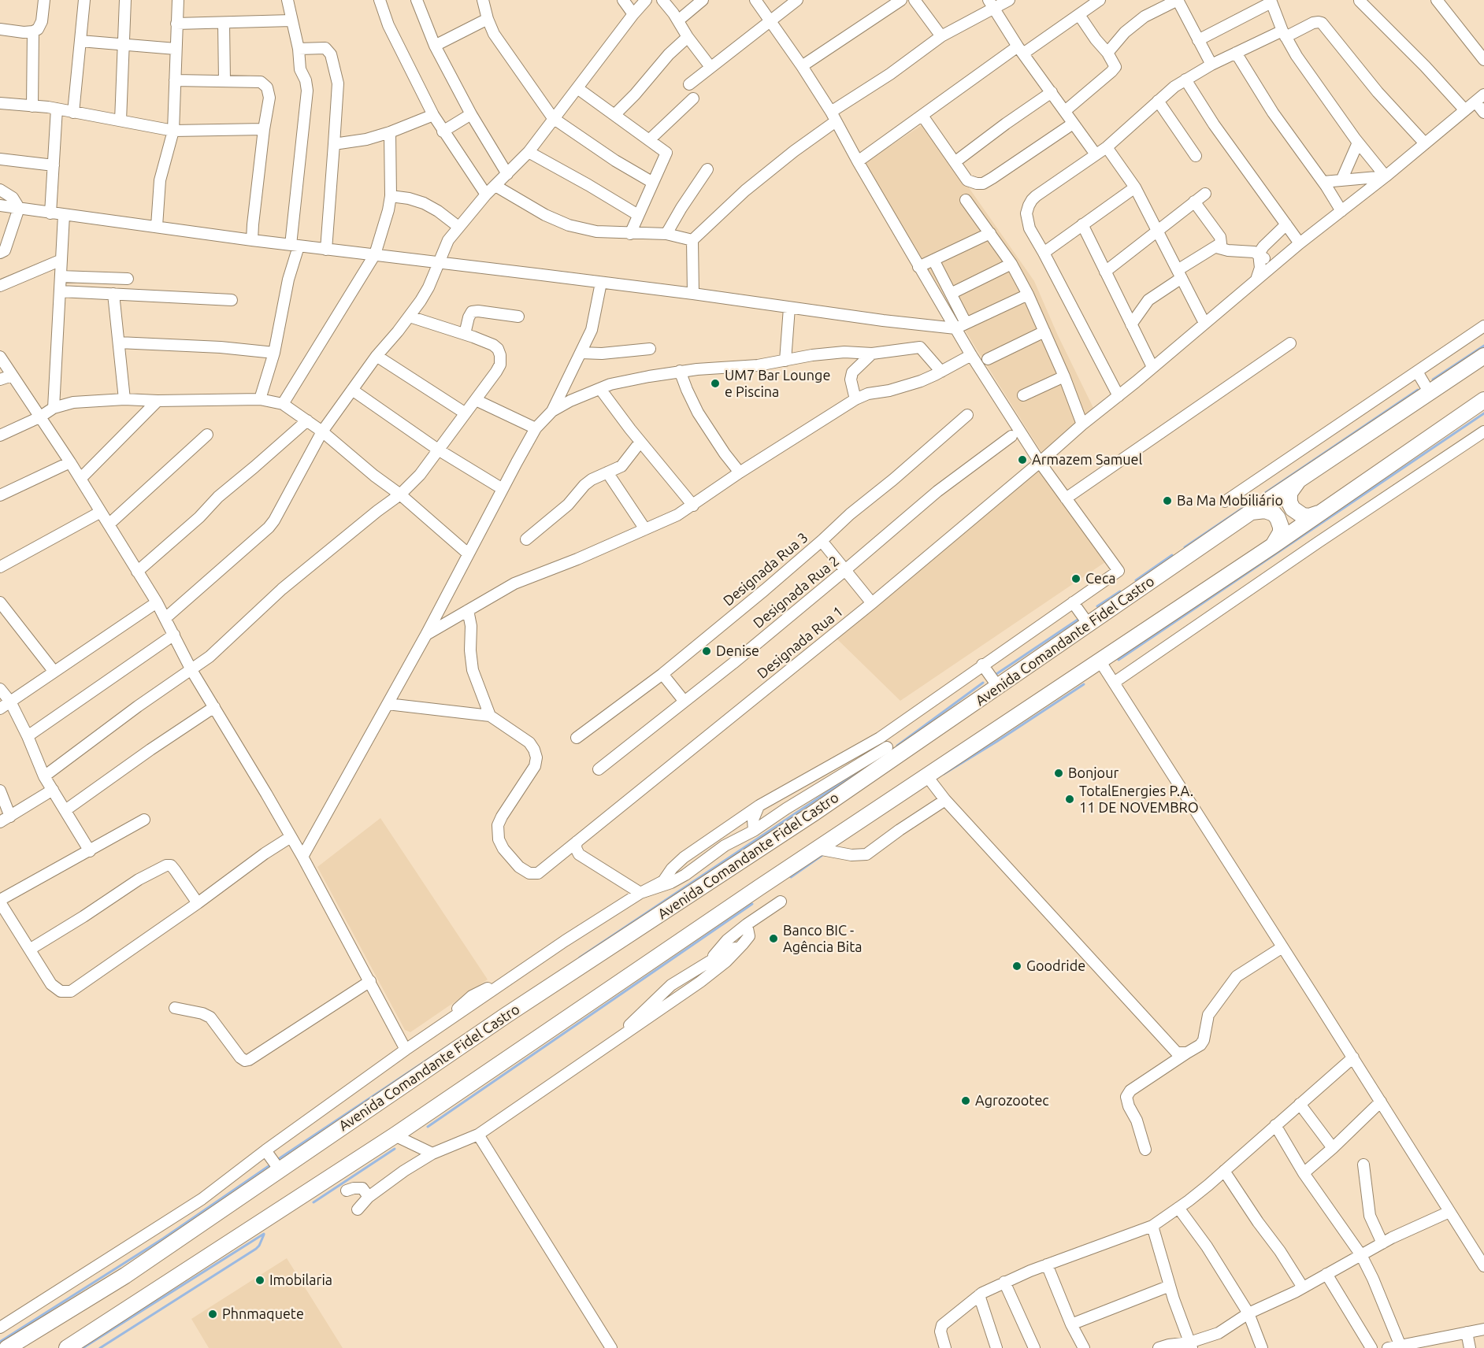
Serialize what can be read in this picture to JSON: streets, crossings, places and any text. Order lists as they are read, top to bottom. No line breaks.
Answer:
{"streets":{"highway":["Avenida Comandante Fidel Castro"],"street":["Designada Rua 3","Designada Rua 2","Designada Rua 1"]},"places":["UM7 Bar Lounge e Piscina","Armazem Samuel","Ba Ma Mobiliário","Ceca","Denise","Bonjour","TotalEnergies P.A. 11 DE NOVEMBRO","Banco BIC - Agência Bita","Goodride","Agrozootec","Imobilaria","Phnmaquete"]}
